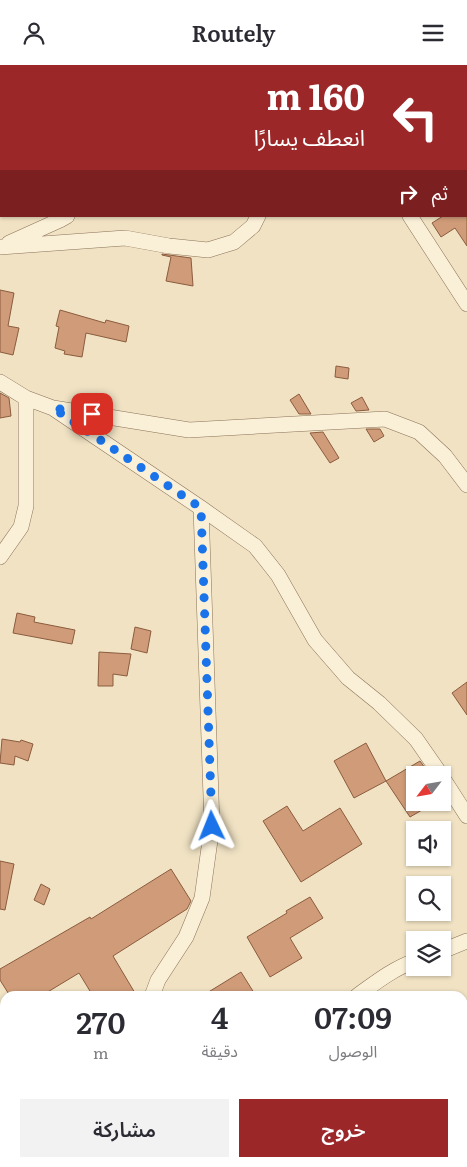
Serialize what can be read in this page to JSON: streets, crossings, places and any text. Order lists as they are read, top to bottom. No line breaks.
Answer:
{"north":"bottom left","page":{"header":"Routely","turn":["160 m","انعطف يسارًا"],"then":"ثم","eta":["07:09","الوصول","4","دقيقة","270","m"],"buttons":["خروج","مشاركة"]}}
